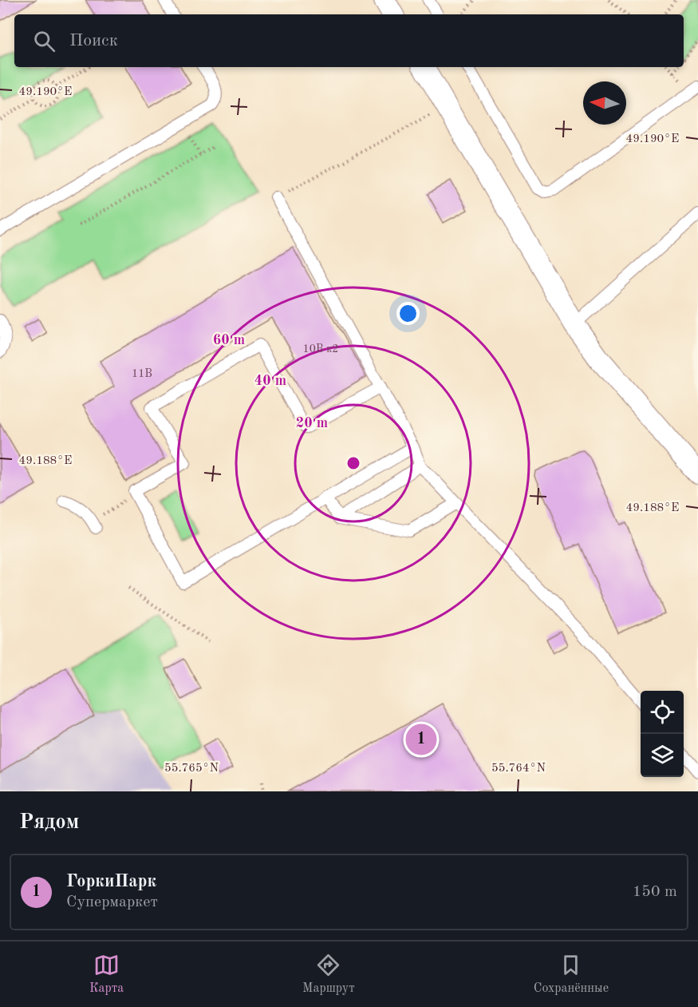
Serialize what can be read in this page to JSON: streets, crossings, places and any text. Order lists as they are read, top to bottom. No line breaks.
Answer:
{"house_numbers":["10В к2","11В"],"north":"left","page":{"search":"Поиск","pins":"1","heading":"Рядом","list":[{"mark":"1","name":"ГоркиПарк","note":"Супермаркет","value":"150 m"}],"nav":["Карта","Маршрут","Сохранённые"]},"coordinates":["49.190°E","49.188°E","55.765°N","55.764°N"],"rings":["60 m","40 m","20 m"]}
